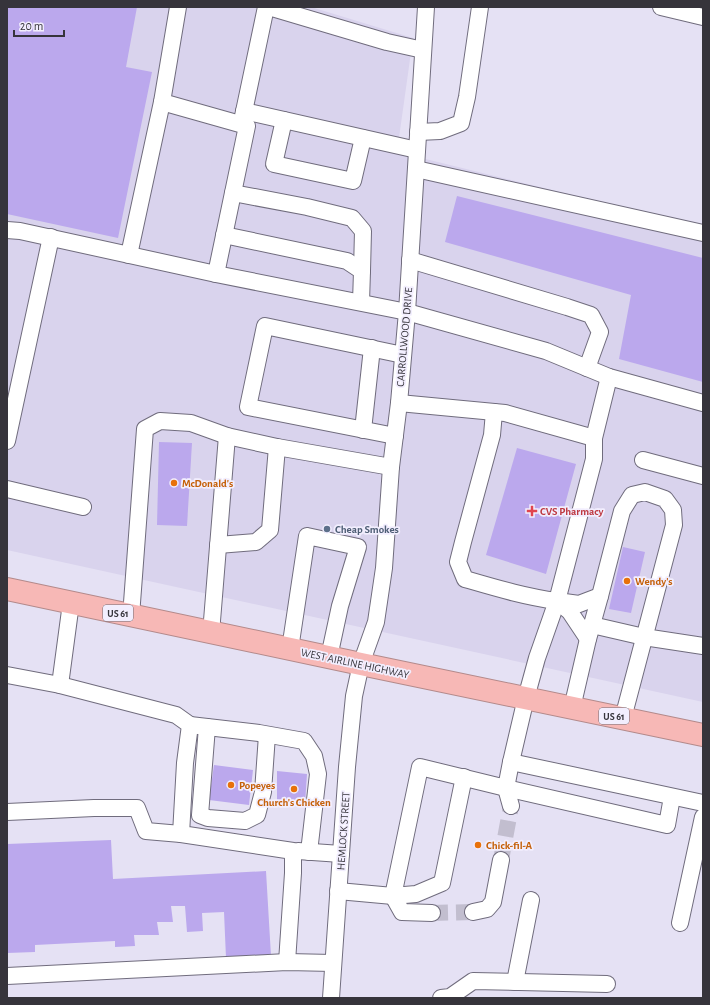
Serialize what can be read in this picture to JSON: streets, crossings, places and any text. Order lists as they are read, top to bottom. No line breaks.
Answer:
{"streets":{"highway":["US 61","WEST AIRLINE HIGHWAY"],"street":["CARROLLWOOD DRIVE","HEMLOCK STREET"]},"crossings":[["CARROLLWOOD DRIVE","WEST AIRLINE HIGHWAY"],["CARROLLWOOD DRIVE","HEMLOCK STREET"],["WEST AIRLINE HIGHWAY","HEMLOCK STREET"]],"places":{"other":["McDonald's","Cheap Smokes","Wendy's","Popeyes","Church's Chicken","Chick-fil-A"],"health":["CVS Pharmacy"]},"scale_bar":"20 m"}
